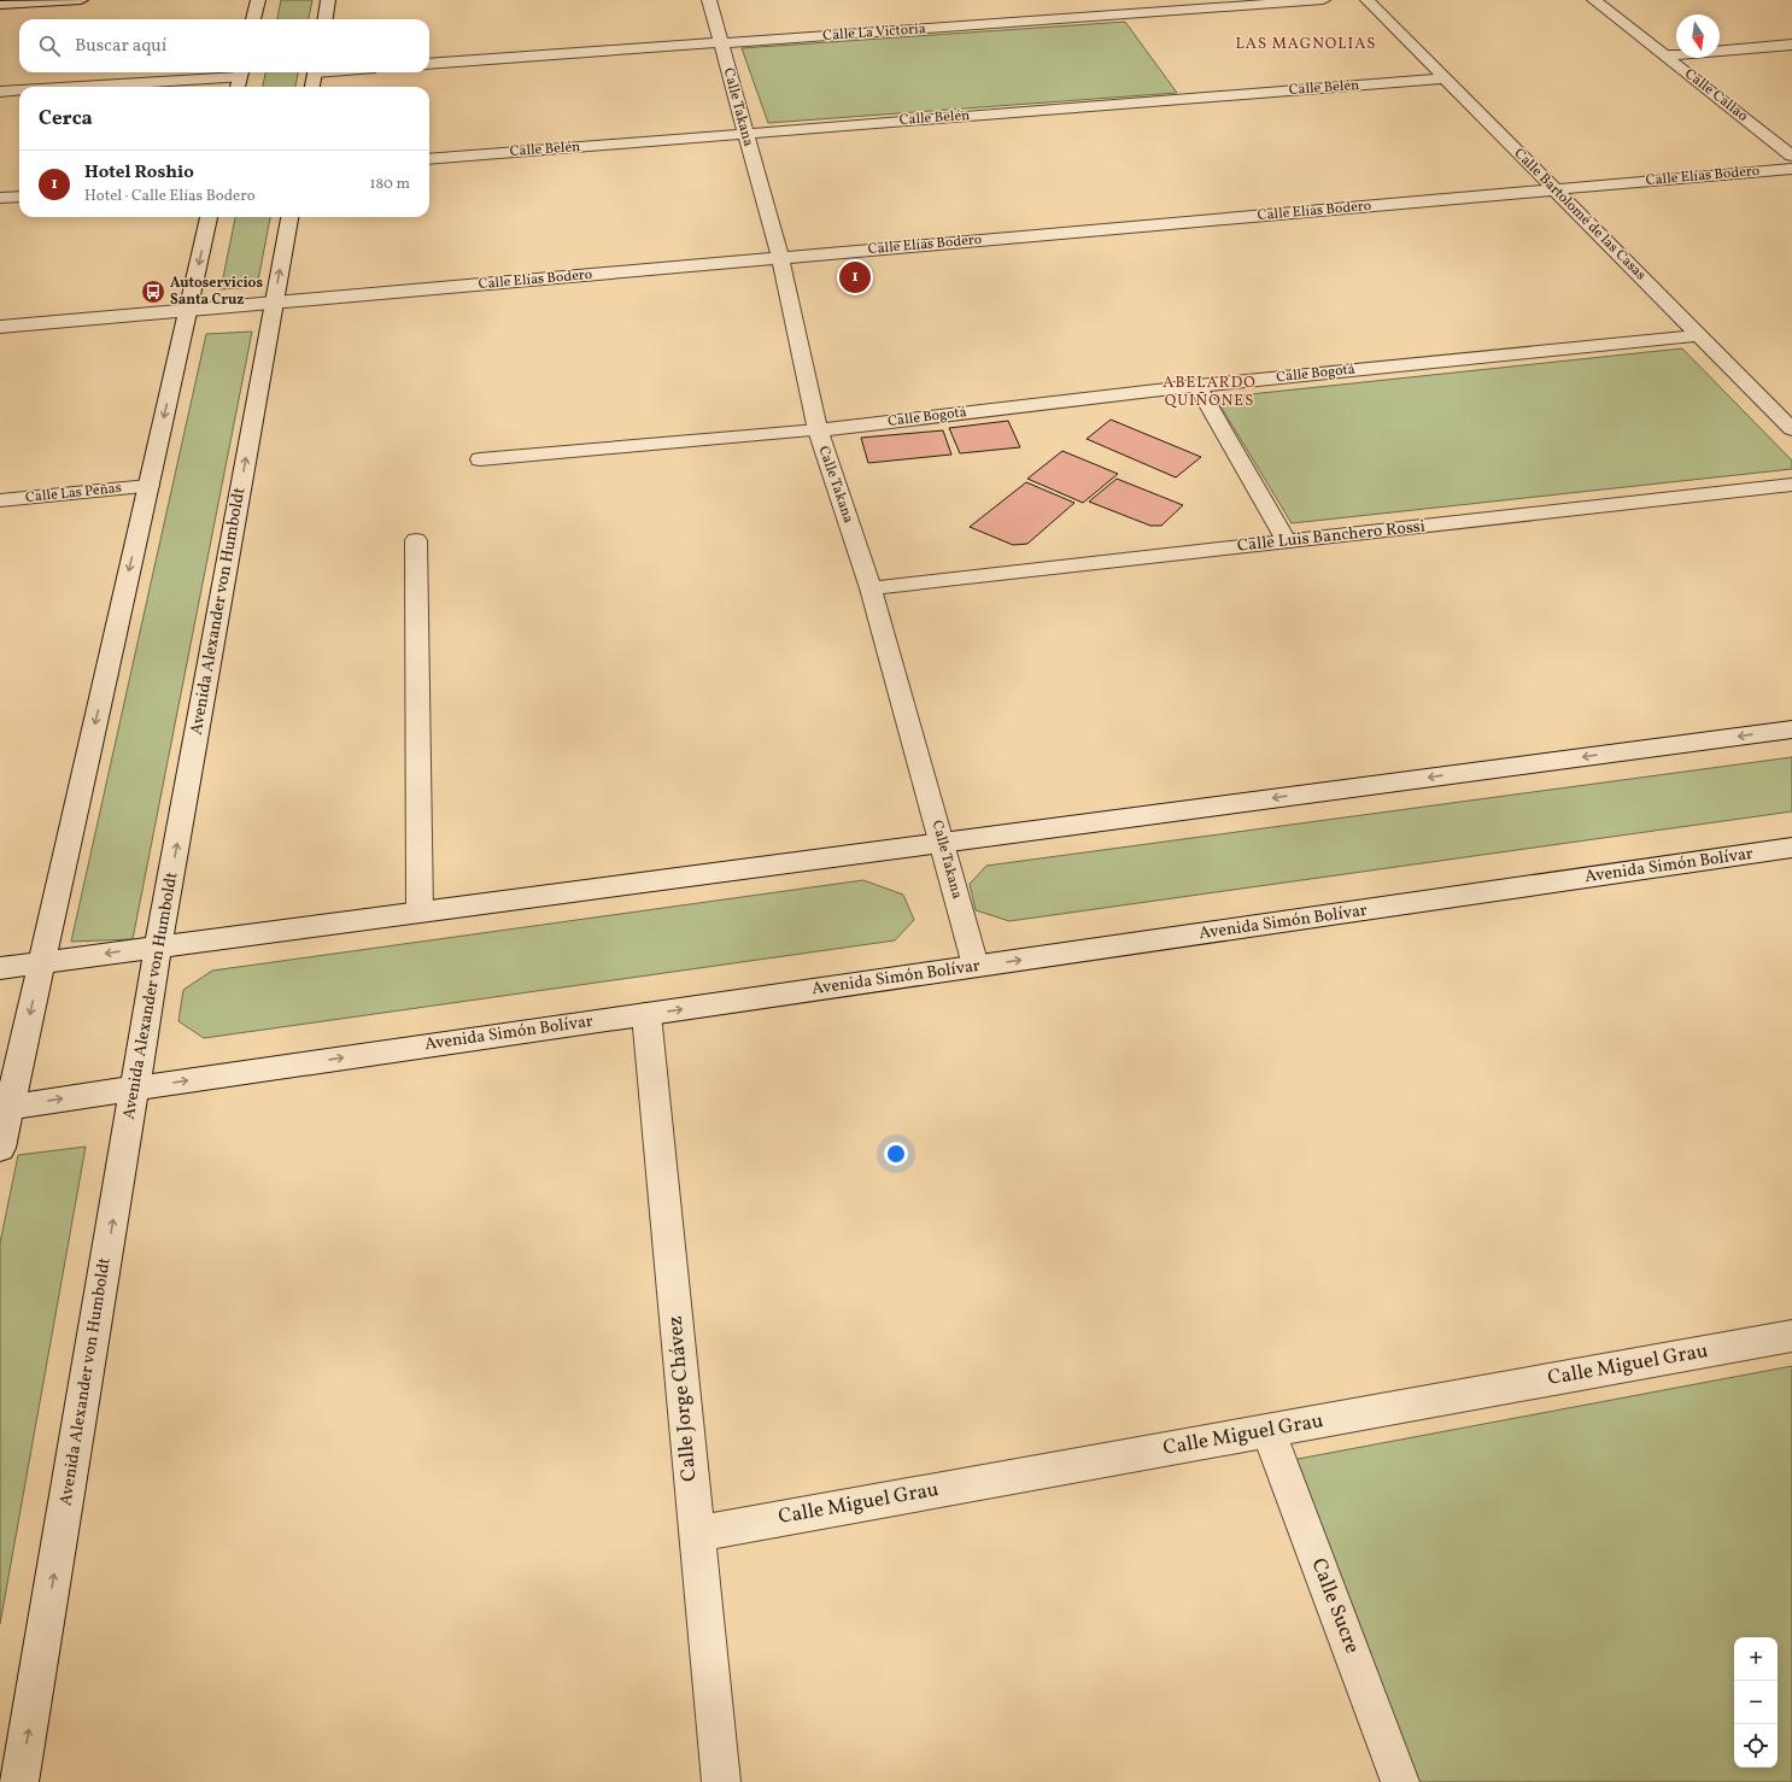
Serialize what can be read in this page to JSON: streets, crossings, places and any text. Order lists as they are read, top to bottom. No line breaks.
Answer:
{"streets":{"street":["Calle La Victoria","Calle Belén","Calle Callao","Calle Takana","Calle Elías Bodero","Calle Bartolomé de las Casas","Calle Bogotá","Calle Las Peñas","Calle Luis Banchero Rossi","Avenida Alexander von Humboldt","Avenida Simón Bolívar","Calle Miguel Grau","Calle Jorge Chávez","Calle Sucre"]},"crossings":[["Calle La Victoria","Calle Takana"],["Calle Belén","Calle Takana"],["Calle Belén","Calle Bartolomé de las Casas"],["Calle Takana","Calle Elías Bodero"],["Calle Takana","Calle Bogotá"],["Calle Takana","Calle Luis Banchero Rossi"],["Calle Takana","Avenida Simón Bolívar"],["Calle Elías Bodero","Calle Bartolomé de las Casas"],["Calle Elías Bodero","Avenida Alexander von Humboldt"],["Calle Bartolomé de las Casas","Calle Bogotá"],["Avenida Alexander von Humboldt","Avenida Simón Bolívar"],["Avenida Simón Bolívar","Calle Jorge Chávez"],["Calle Miguel Grau","Calle Jorge Chávez"],["Calle Miguel Grau","Calle Sucre"]],"districts":["LAS MAGNOLIAS","ABELARDO QUIÑONES"],"places":{"bus stop":["Autoservicios Santa Cruz"]},"north":"bottom","page":{"search":"Buscar aquí","heading":"Cerca","list":[{"mark":"1","name":"Hotel Roshio","note":"Hotel · Calle Elías Bodero","value":"180 m"}],"pins":"1","map_buttons":["+","−"]}}
